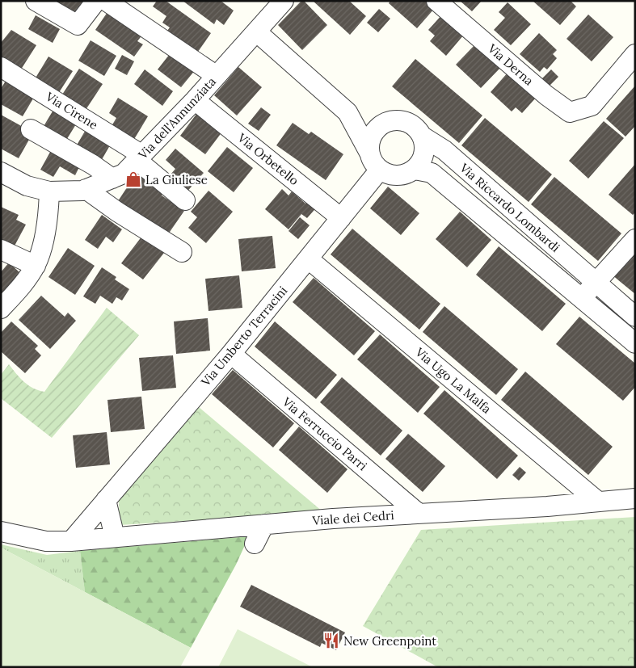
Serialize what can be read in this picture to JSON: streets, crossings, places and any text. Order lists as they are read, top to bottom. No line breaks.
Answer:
{"streets":{"street":["Via Derna","Via Cirene","Via dell'Annunziata","Via Orbetello","Via Riccardo Lombardi","Via Umberto Terracini","Via Ugo La Malfa","Via Ferruccio Parri","Viale dei Cedri"]},"crossings":[["Via Cirene","Via dell'Annunziata"],["Via dell'Annunziata","Via Orbetello"],["Via Orbetello","Via Umberto Terracini"],["Via Riccardo Lombardi","Via Umberto Terracini"],["Via Umberto Terracini","Via Ugo La Malfa"],["Via Umberto Terracini","Via Ferruccio Parri"],["Via Umberto Terracini","Viale dei Cedri"],["Via Ugo La Malfa","Viale dei Cedri"],["Via Ferruccio Parri","Viale dei Cedri"]],"places":{"shop":["La Giuliese"],"restaurant":["New Greenpoint"]}}
